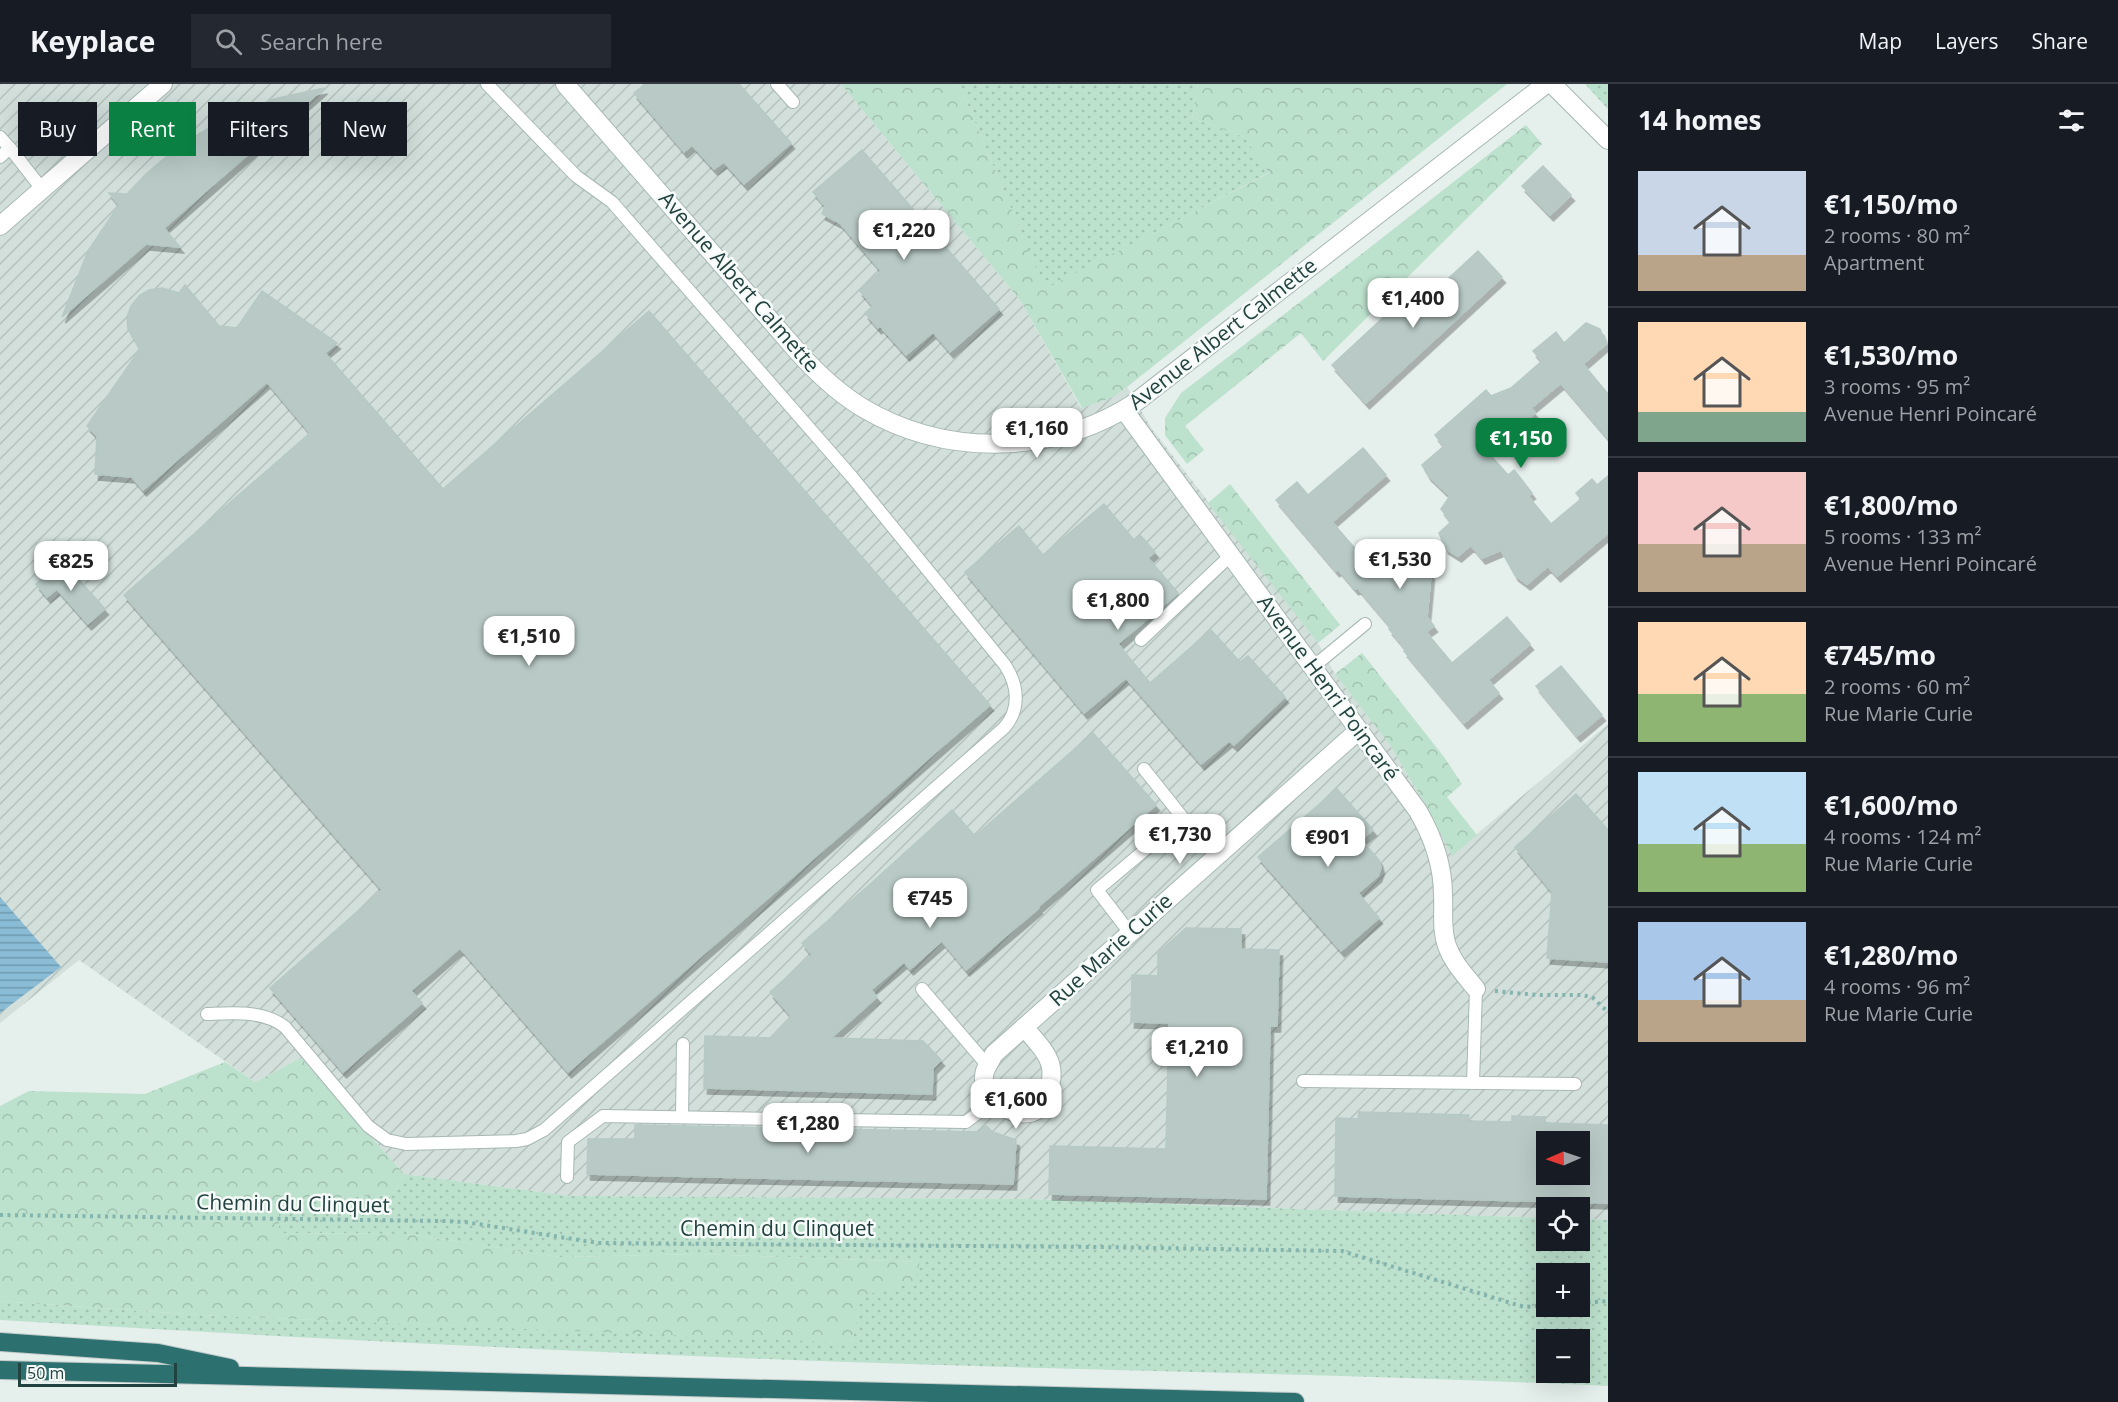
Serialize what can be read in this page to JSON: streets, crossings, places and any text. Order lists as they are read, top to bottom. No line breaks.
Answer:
{"streets":{"street":["Avenue Albert Calmette","Avenue Henri Poincaré","Rue Marie Curie"],"path":["Chemin du Clinquet"]},"crossings":[["Avenue Albert Calmette","Avenue Henri Poincaré"],["Avenue Henri Poincaré","Rue Marie Curie"]],"scale_bar":"50 m","north":"left","page":{"header":"Keyplace","search":"Search here","nav":["Map","Layers","Share"],"heading":"14 homes","chip":["Buy","Rent","Filters","New"],"list":[{"name":"€1,150/mo","note":"2 rooms · 80 m² · Apartment"},{"name":"€1,530/mo","note":"3 rooms · 95 m² · Avenue Henri Poincaré"},{"name":"€1,800/mo","note":"5 rooms · 133 m² · Avenue Henri Poincaré"},{"name":"€745/mo","note":"2 rooms · 60 m² · Rue Marie Curie"},{"name":"€1,600/mo","note":"4 rooms · 124 m² · Rue Marie Curie"},{"name":"€1,280/mo","note":"4 rooms · 96 m² · Rue Marie Curie"}],"price":["€1,220","€1,400","€1,160","€1,150","€1,530","€825","€1,800","€1,510","€1,730","€901","€745","€1,210","€1,600","€1,280"],"map_buttons":["+","−"],"scale":"50 m"}}
